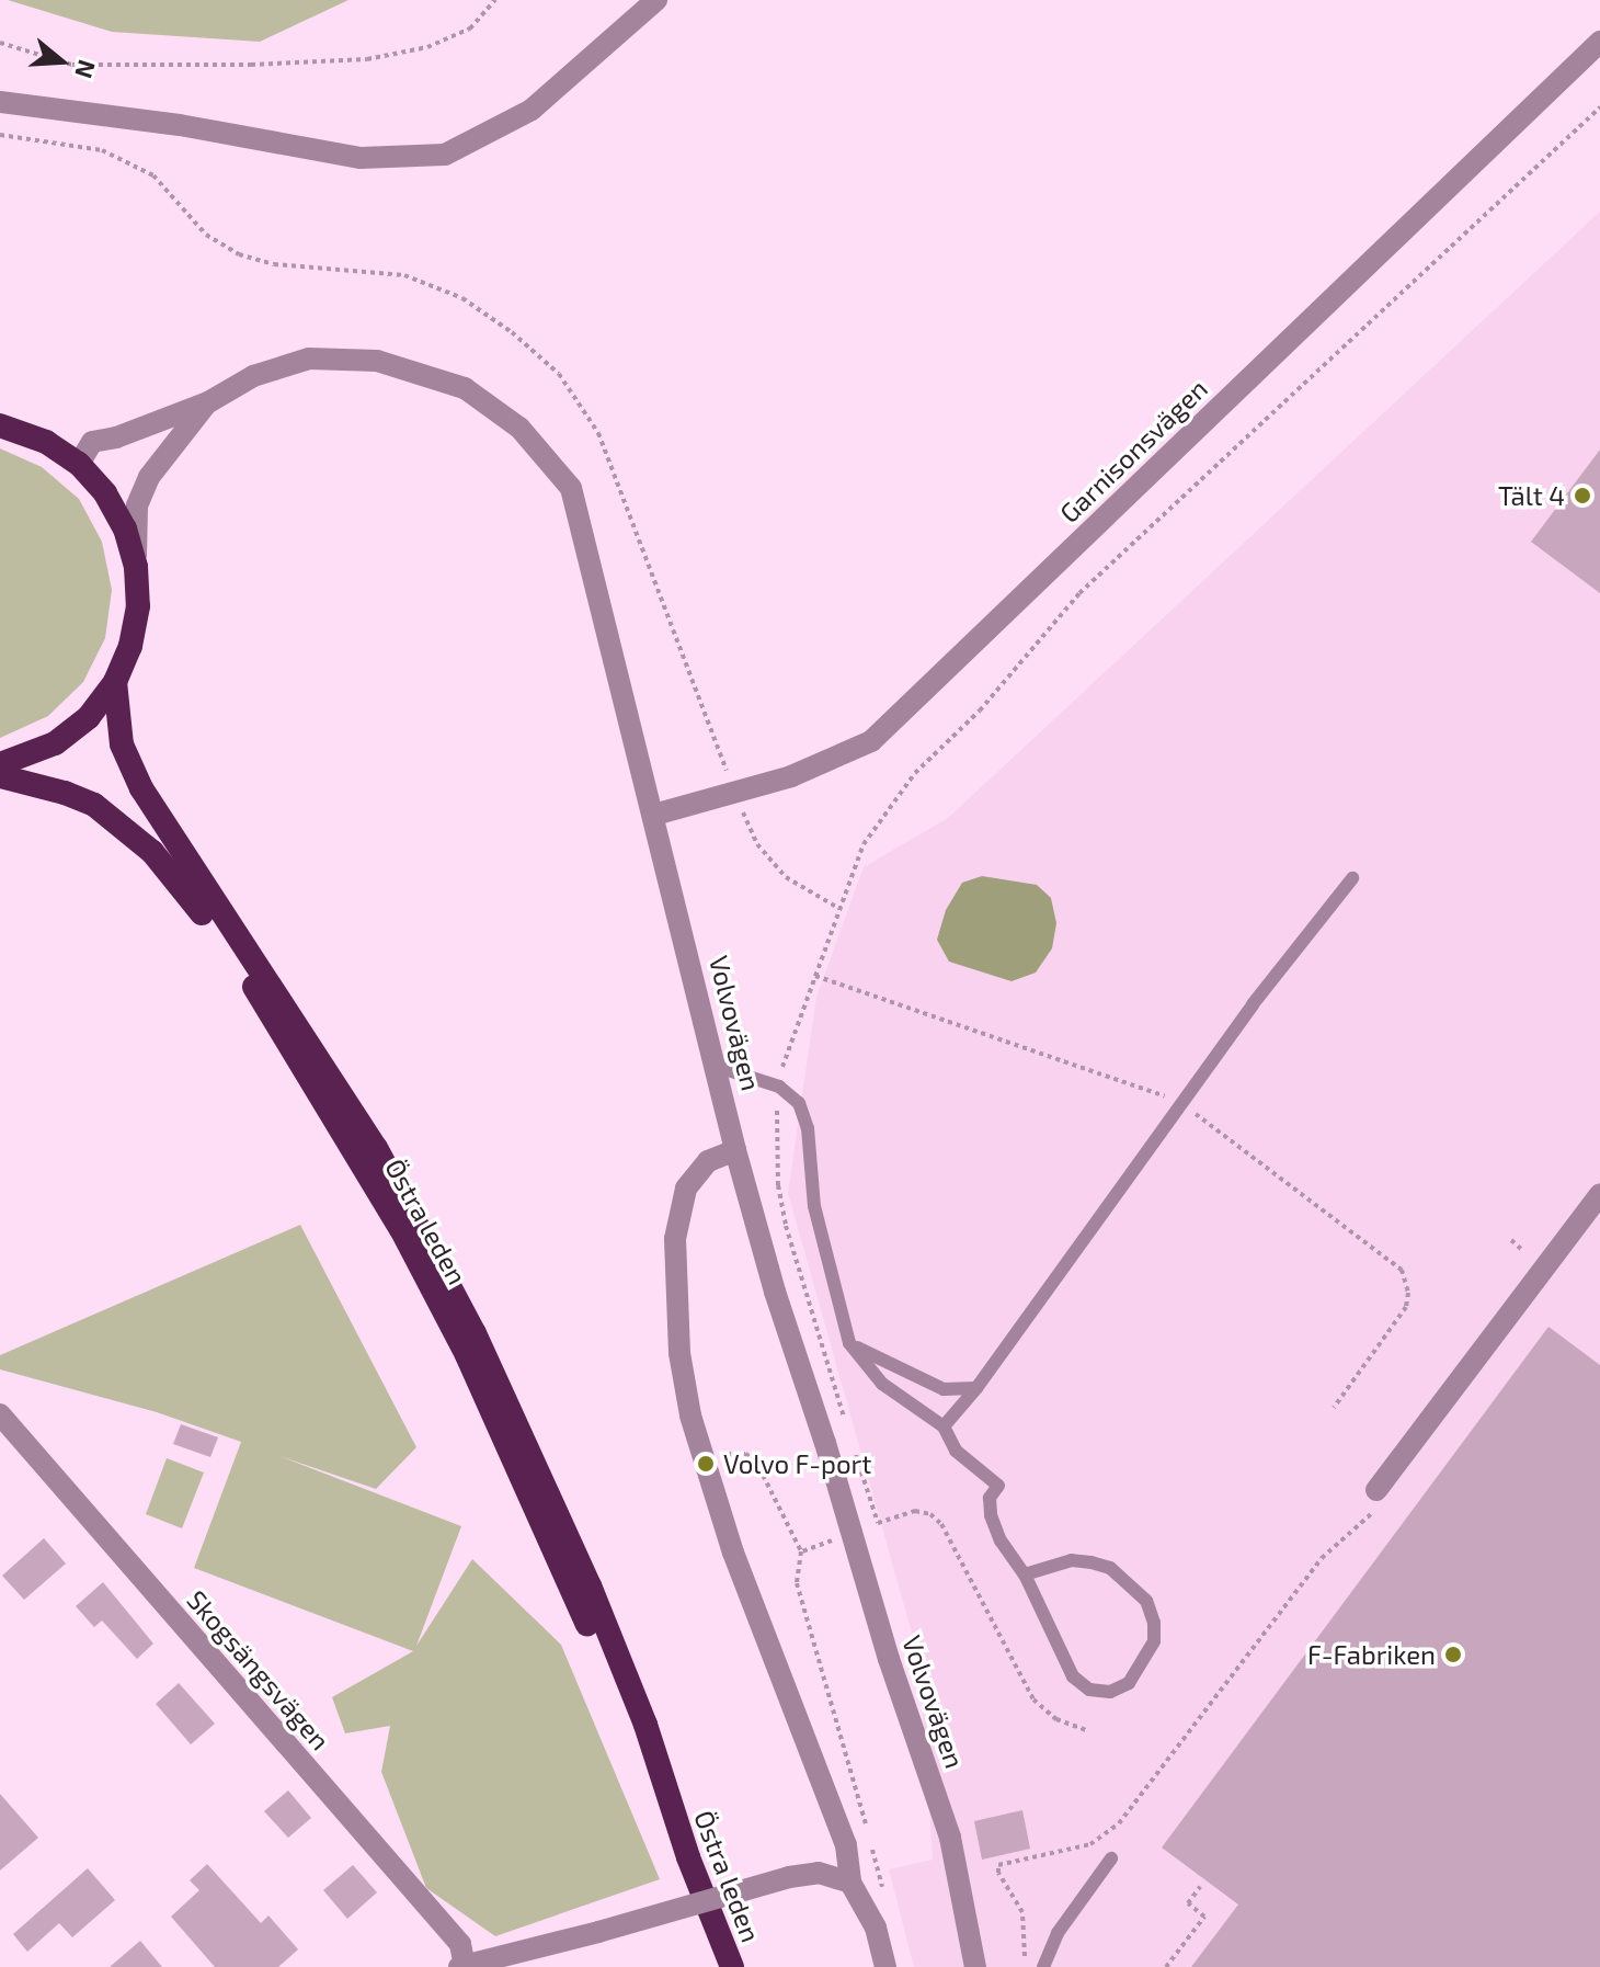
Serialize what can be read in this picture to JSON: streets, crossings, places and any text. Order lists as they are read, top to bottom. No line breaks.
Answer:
{"streets":{"highway":["Östra leden"],"street":["Garnisonsvägen","Volvovägen","Skogsängsvägen"]},"crossings":[["Garnisonsvägen","Volvovägen"]],"places":["Tält 4","Volvo F-port","F-Fabriken"],"north":"right"}
